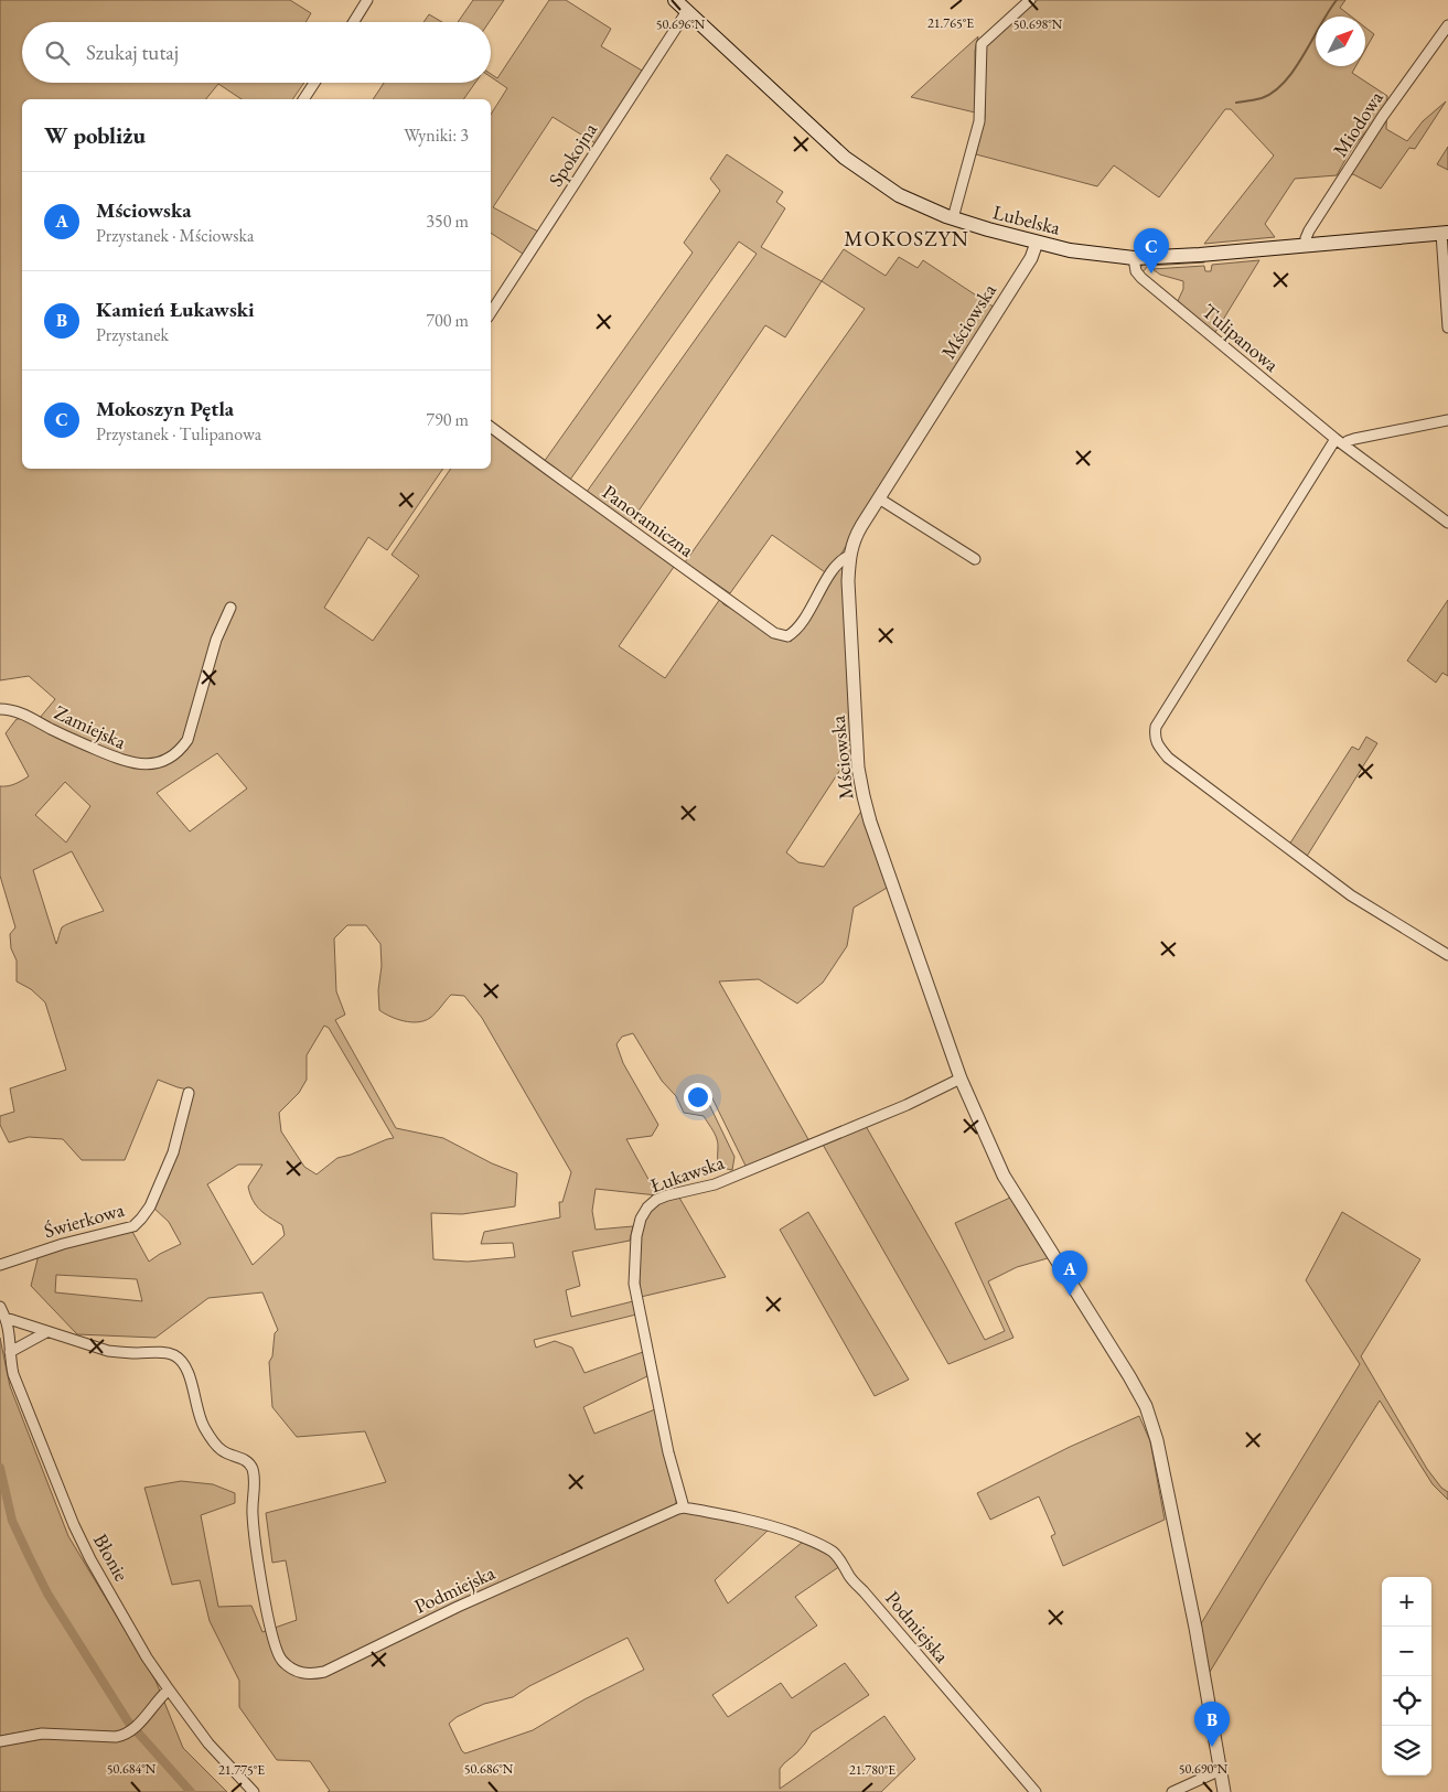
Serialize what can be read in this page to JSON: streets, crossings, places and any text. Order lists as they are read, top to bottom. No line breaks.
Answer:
{"streets":{"main road":["Lubelska"],"street":["Miodowa","Spokojna","Mściowska","Tulipanowa","Panoramiczna","Zamiejska","Łukawska","Świerkowa","Błonie","Podmiejska"]},"crossings":[["Miodowa","Lubelska"],["Spokojna","Lubelska"],["Lubelska","Mściowska"],["Lubelska","Tulipanowa"],["Mściowska","Panoramiczna"],["Mściowska","Łukawska"],["Łukawska","Podmiejska"],["Błonie","Podmiejska"]],"districts":["MOKOSZYN"],"north":"top right","page":{"search":"Szukaj tutaj","heading":["W pobliżu","Wyniki: 3"],"list":[{"mark":"A","name":"Mściowska","note":"Przystanek · Mściowska","value":"350 m"},{"mark":"B","name":"Kamień Łukawski","note":"Przystanek","value":"700 m"},{"mark":"C","name":"Mokoszyn Pętla","note":"Przystanek · Tulipanowa","value":"790 m"}],"pins":["C","A","B"],"map_buttons":["+","−"]},"coordinates":["21.765°E","50.696°N","50.698°N","50.684°N","50.686°N","50.690°N","21.775°E","21.780°E"]}
